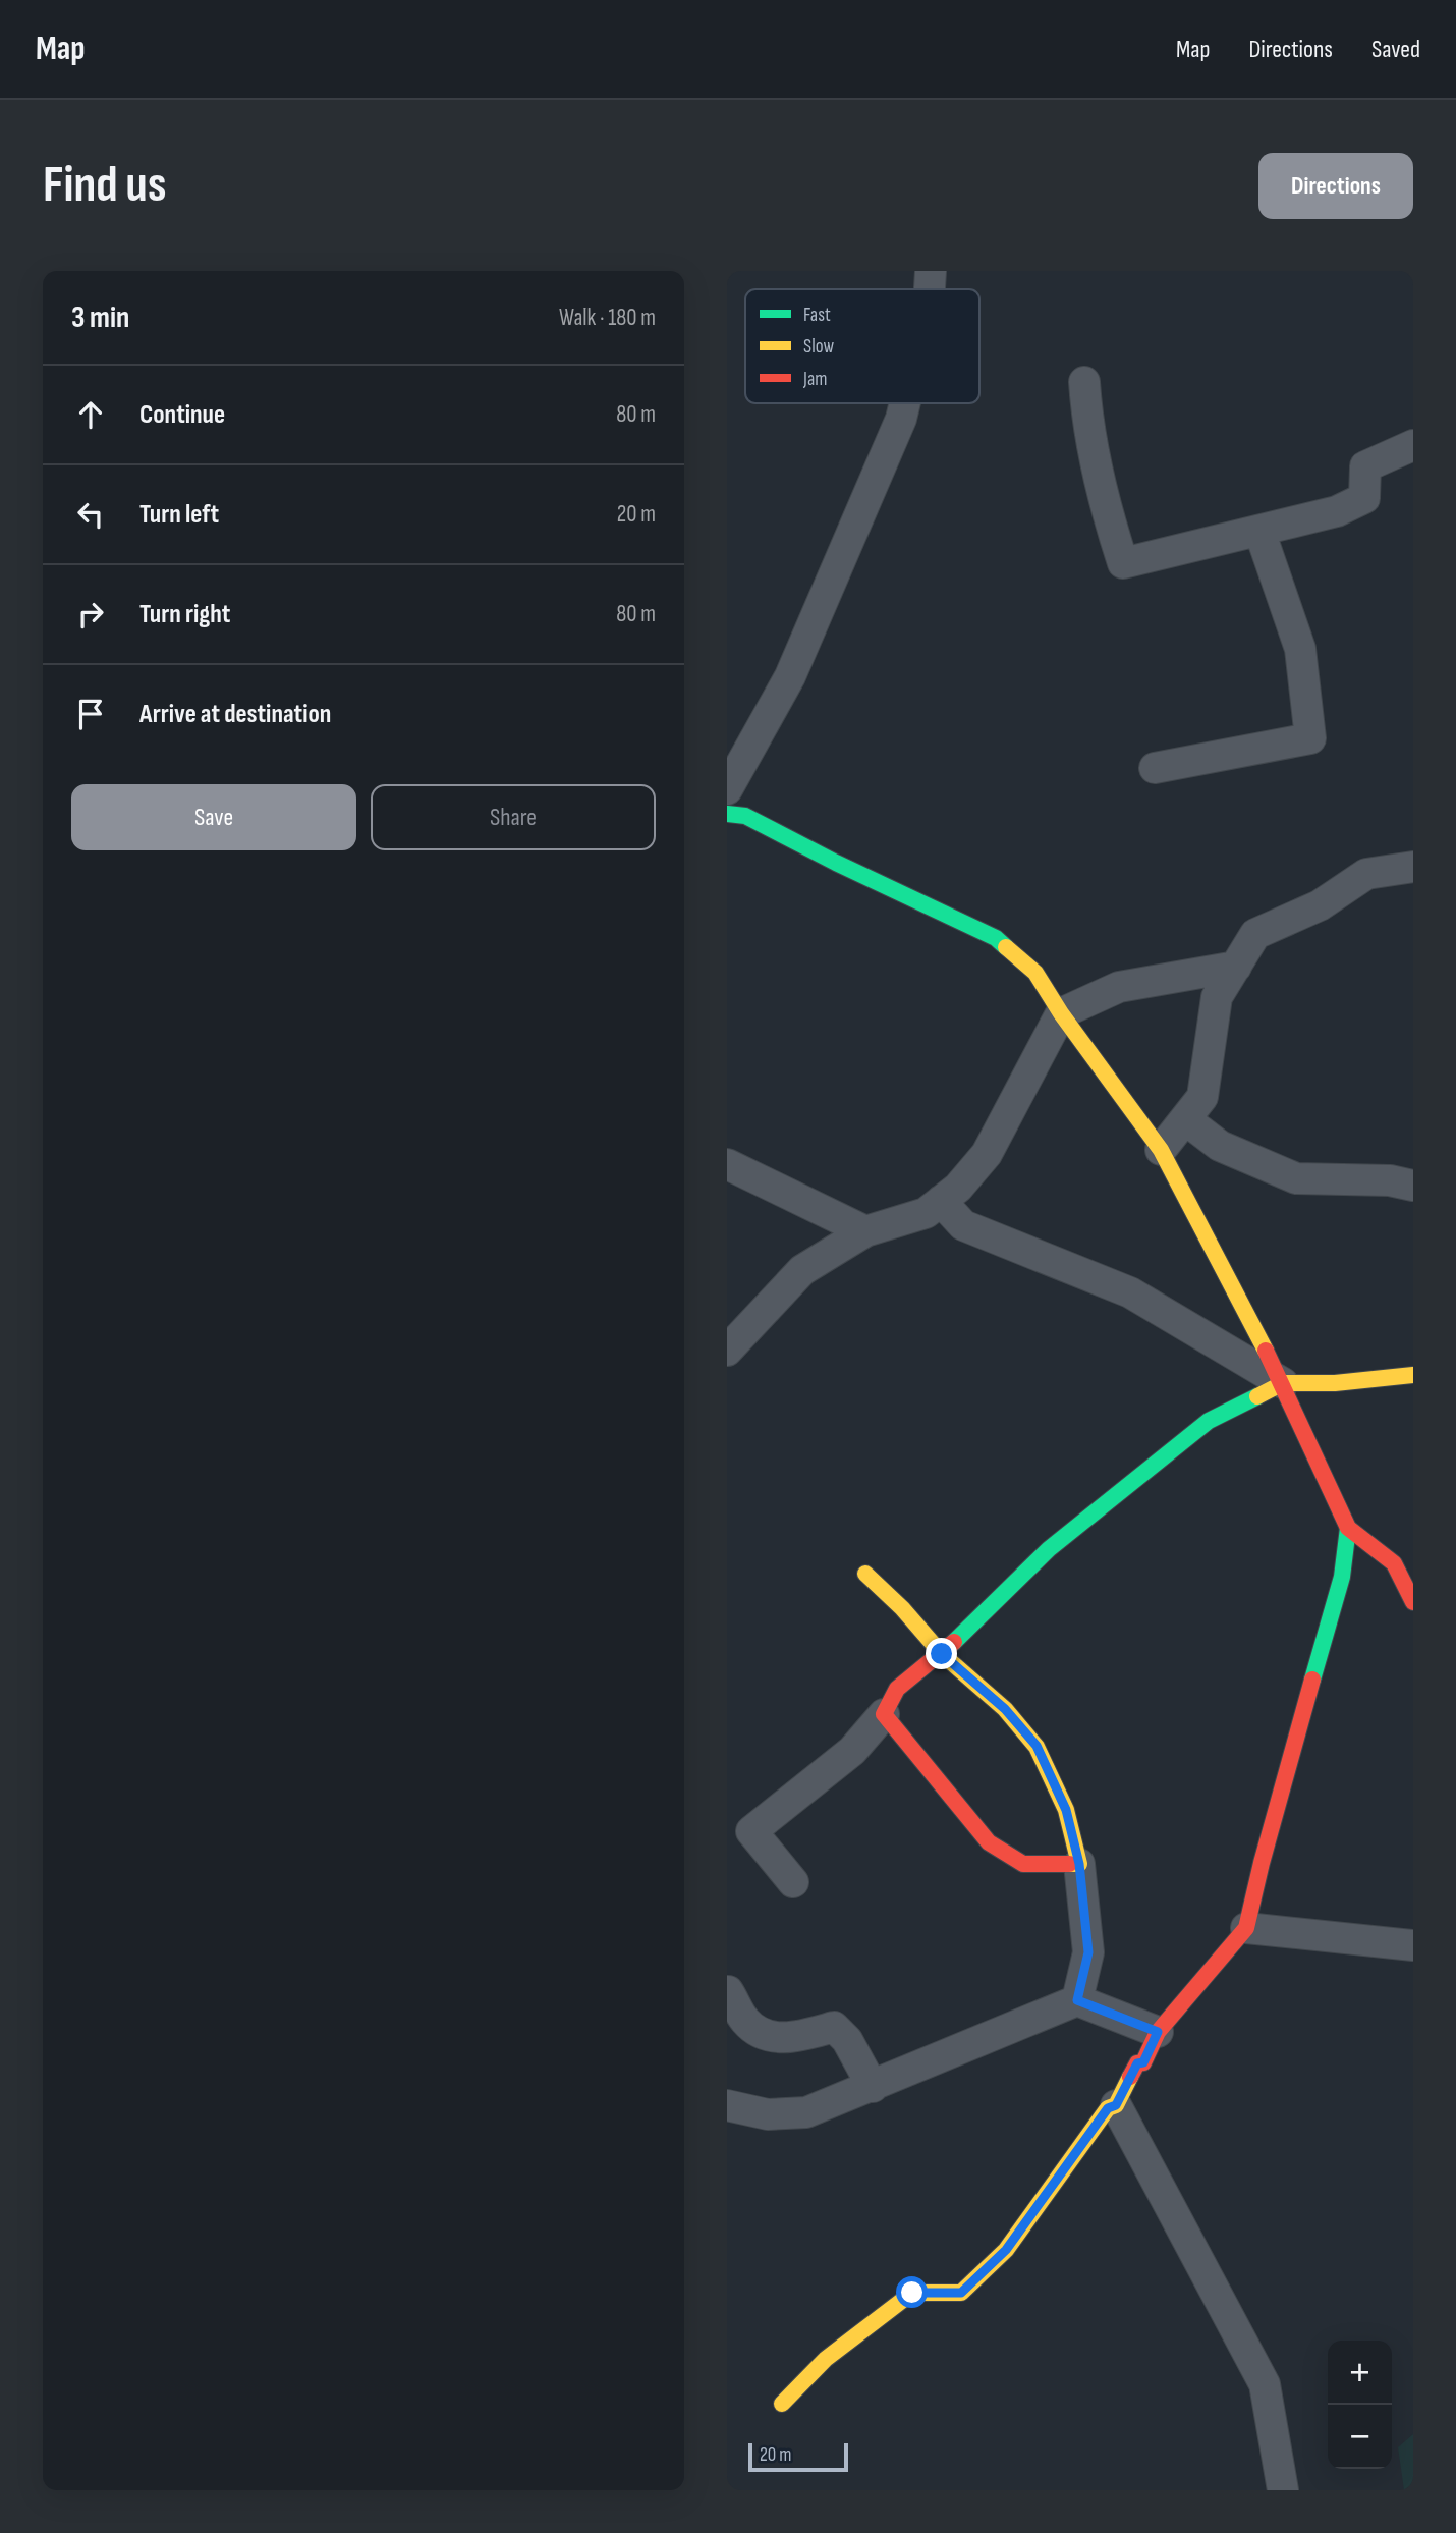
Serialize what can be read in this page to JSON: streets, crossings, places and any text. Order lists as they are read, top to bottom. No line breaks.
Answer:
{"legend":["Fast","Slow","Jam"],"scale_bar":"20 m","page":{"header":"Map","nav":["Map","Directions","Saved"],"buttons":["Directions",["Save","Share"]],"title":"Find us","heading":["3 min","Walk · 180 m"],"list":[["Continue","80 m"],["Turn left","20 m"],["Turn right","80 m"],"Arrive at destination"],"map_buttons":["+","−"],"scale":"20 m"}}
